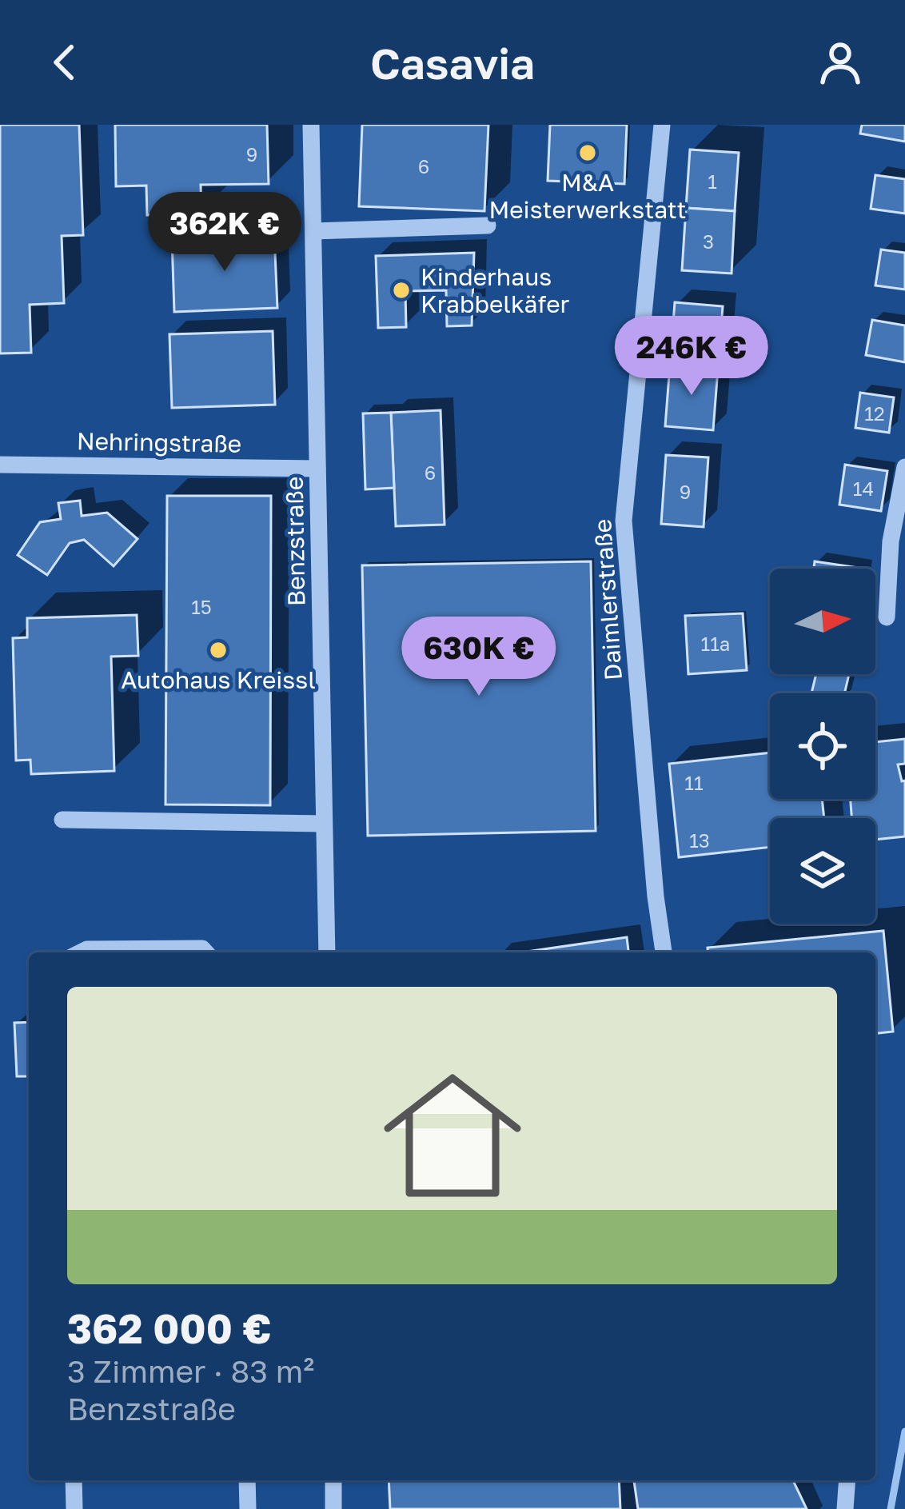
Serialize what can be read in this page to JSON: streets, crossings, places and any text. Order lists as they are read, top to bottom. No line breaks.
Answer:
{"streets":{"street":["Nehringstraße","Benzstraße","Daimlerstraße"]},"crossings":[["Nehringstraße","Benzstraße"]],"places":["M&A Meisterwerkstatt","Kinderhaus Krabbelkäfer","Autohaus Kreissl"],"house_numbers":["9","6","1","3","12","6","14","9","15","11a","11","13"],"north":"right","page":{"header":"Casavia","price":["362K €","246K €","630K €"],"list":[{"name":"362 000 €","note":"3 Zimmer · 83 m² · Benzstraße"}]}}
